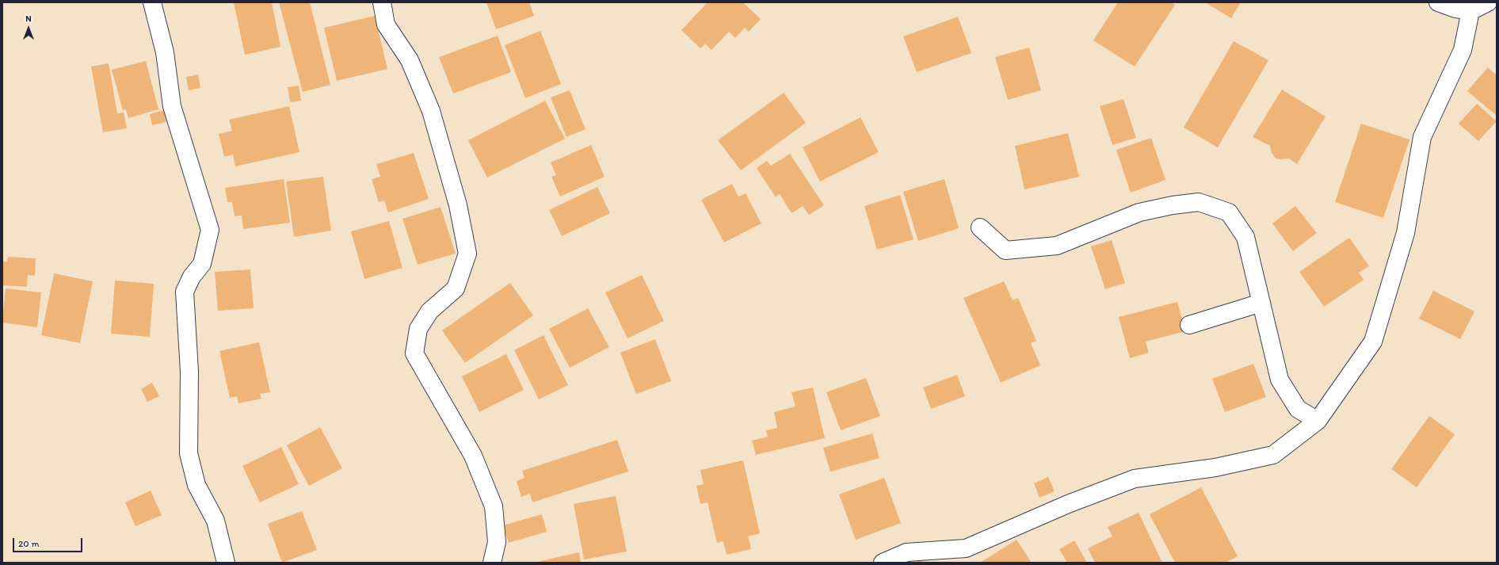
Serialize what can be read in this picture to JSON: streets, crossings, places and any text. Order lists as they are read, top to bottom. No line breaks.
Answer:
{"scale_bar":"20 m","north":"top"}
